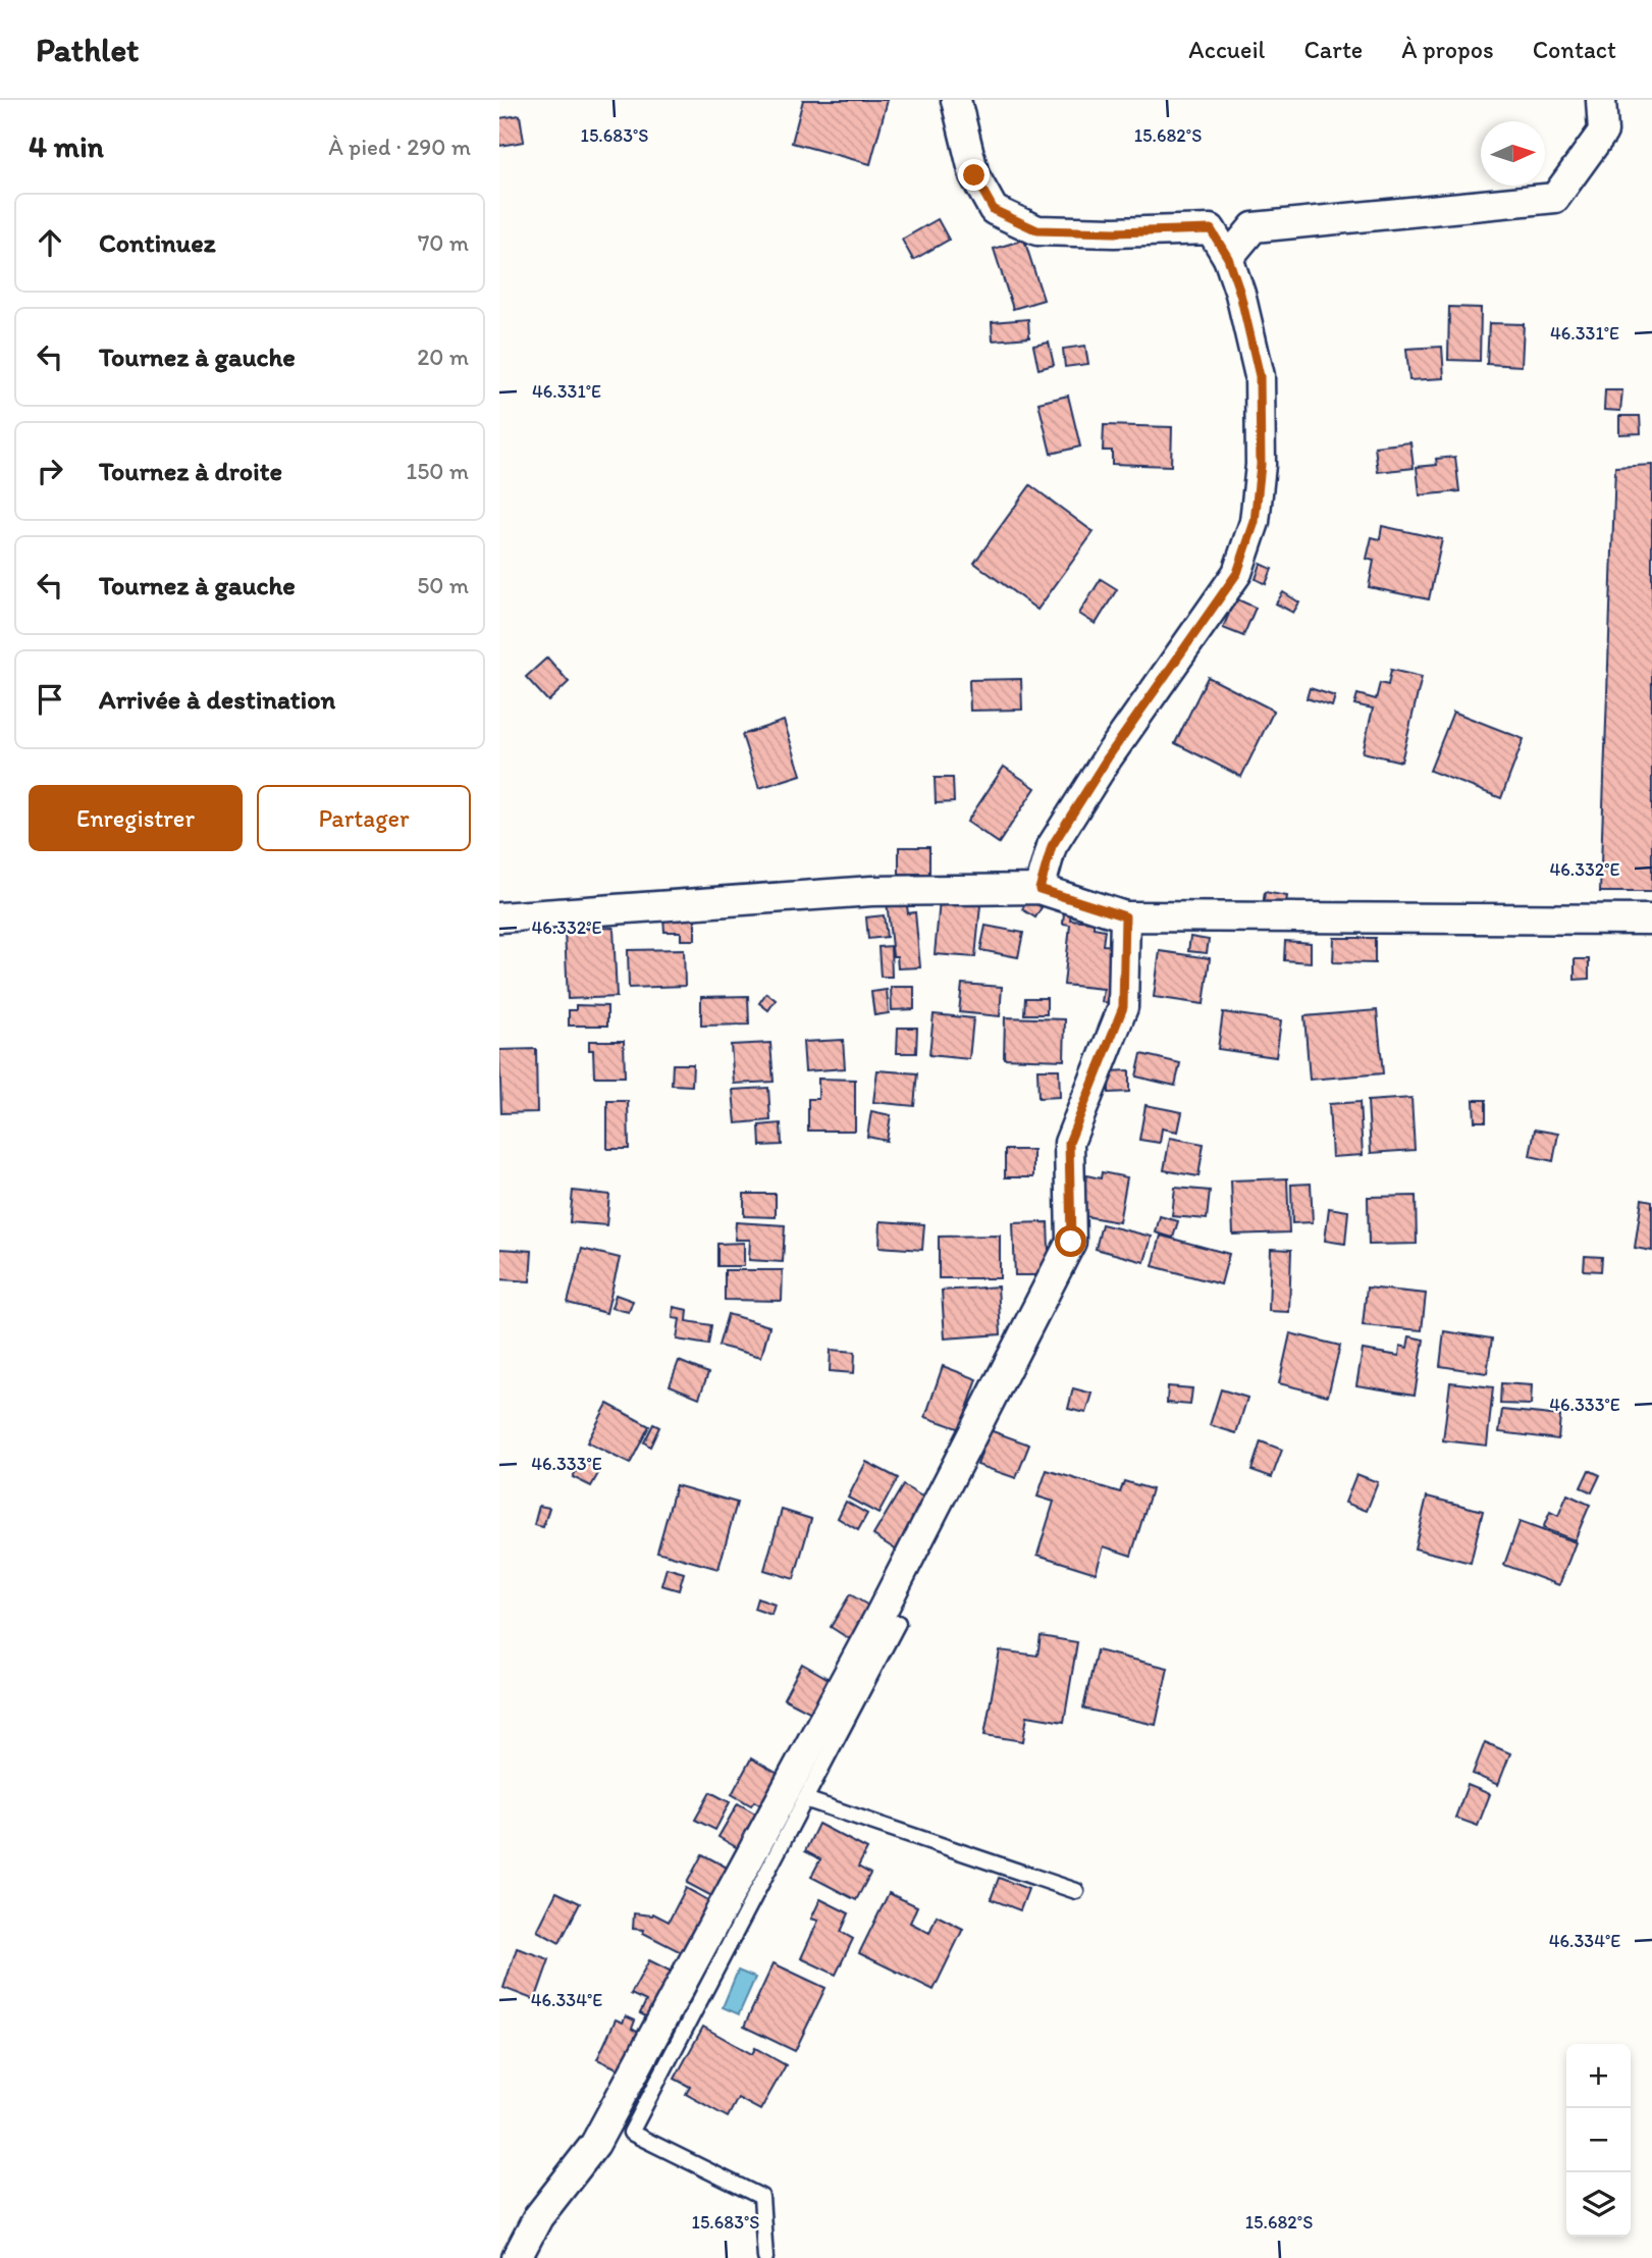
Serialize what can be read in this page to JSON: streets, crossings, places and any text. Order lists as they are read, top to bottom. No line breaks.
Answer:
{"north":"right","page":{"header":"Pathlet","nav":["Accueil","Carte","À propos","Contact"],"heading":["4 min","À pied · 290 m"],"list":[["Continuez","70 m"],["Tournez à gauche","20 m"],["Tournez à droite","150 m"],["Tournez à gauche","50 m"],"Arrivée à destination"],"buttons":["Enregistrer","Partager"],"map_buttons":["+","−"]},"coordinates":["15.683°S","15.682°S","46.331°E","46.332°E","46.333°E","46.334°E"]}
